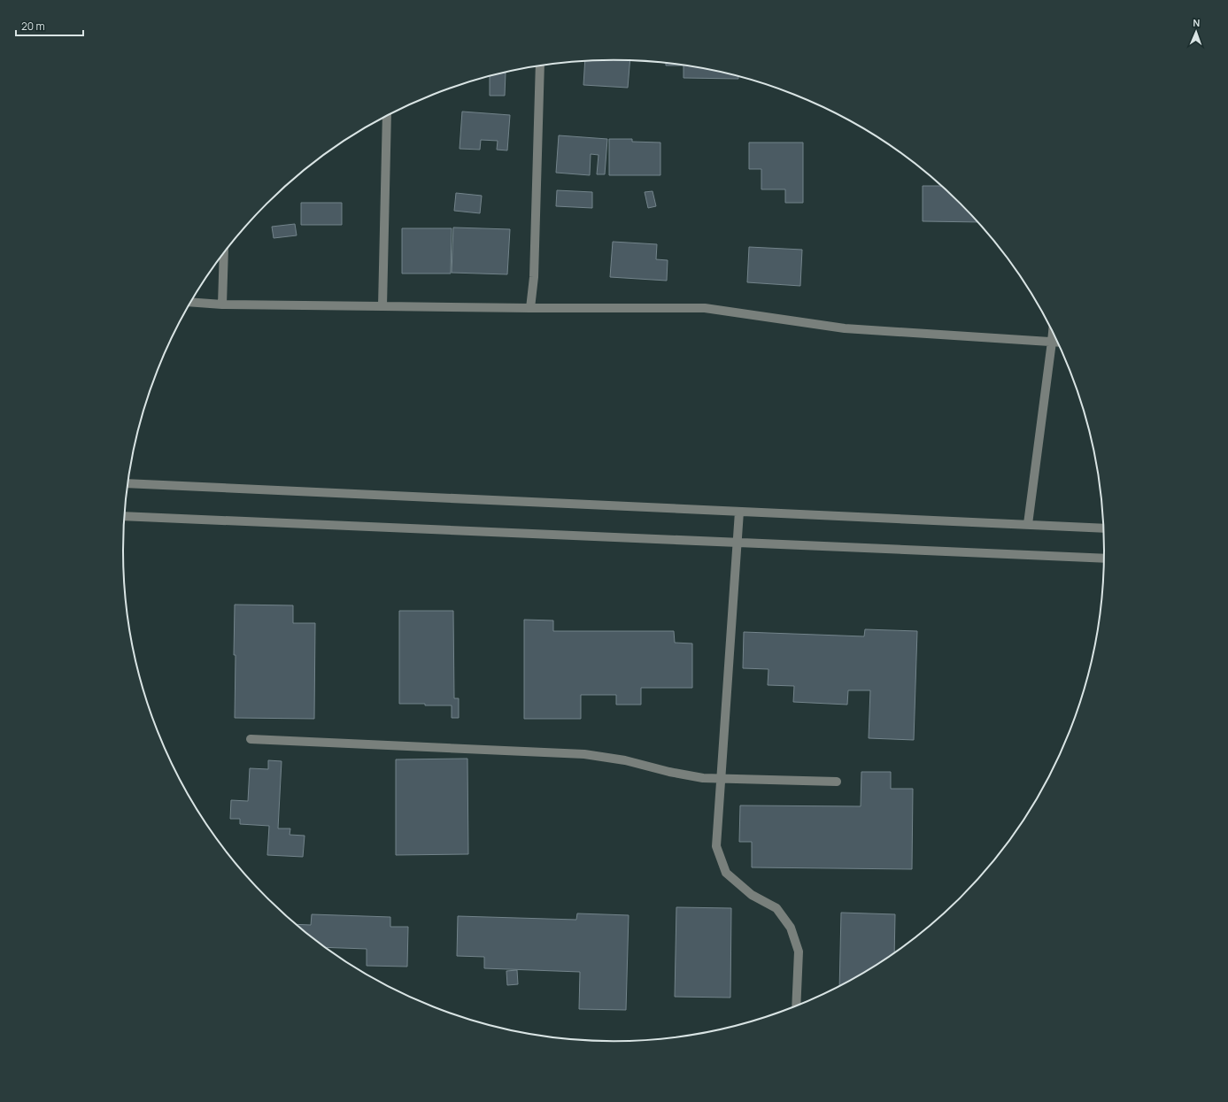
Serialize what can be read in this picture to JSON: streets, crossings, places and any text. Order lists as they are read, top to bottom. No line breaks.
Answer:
{"scale_bar":"20 m","north":"top"}
